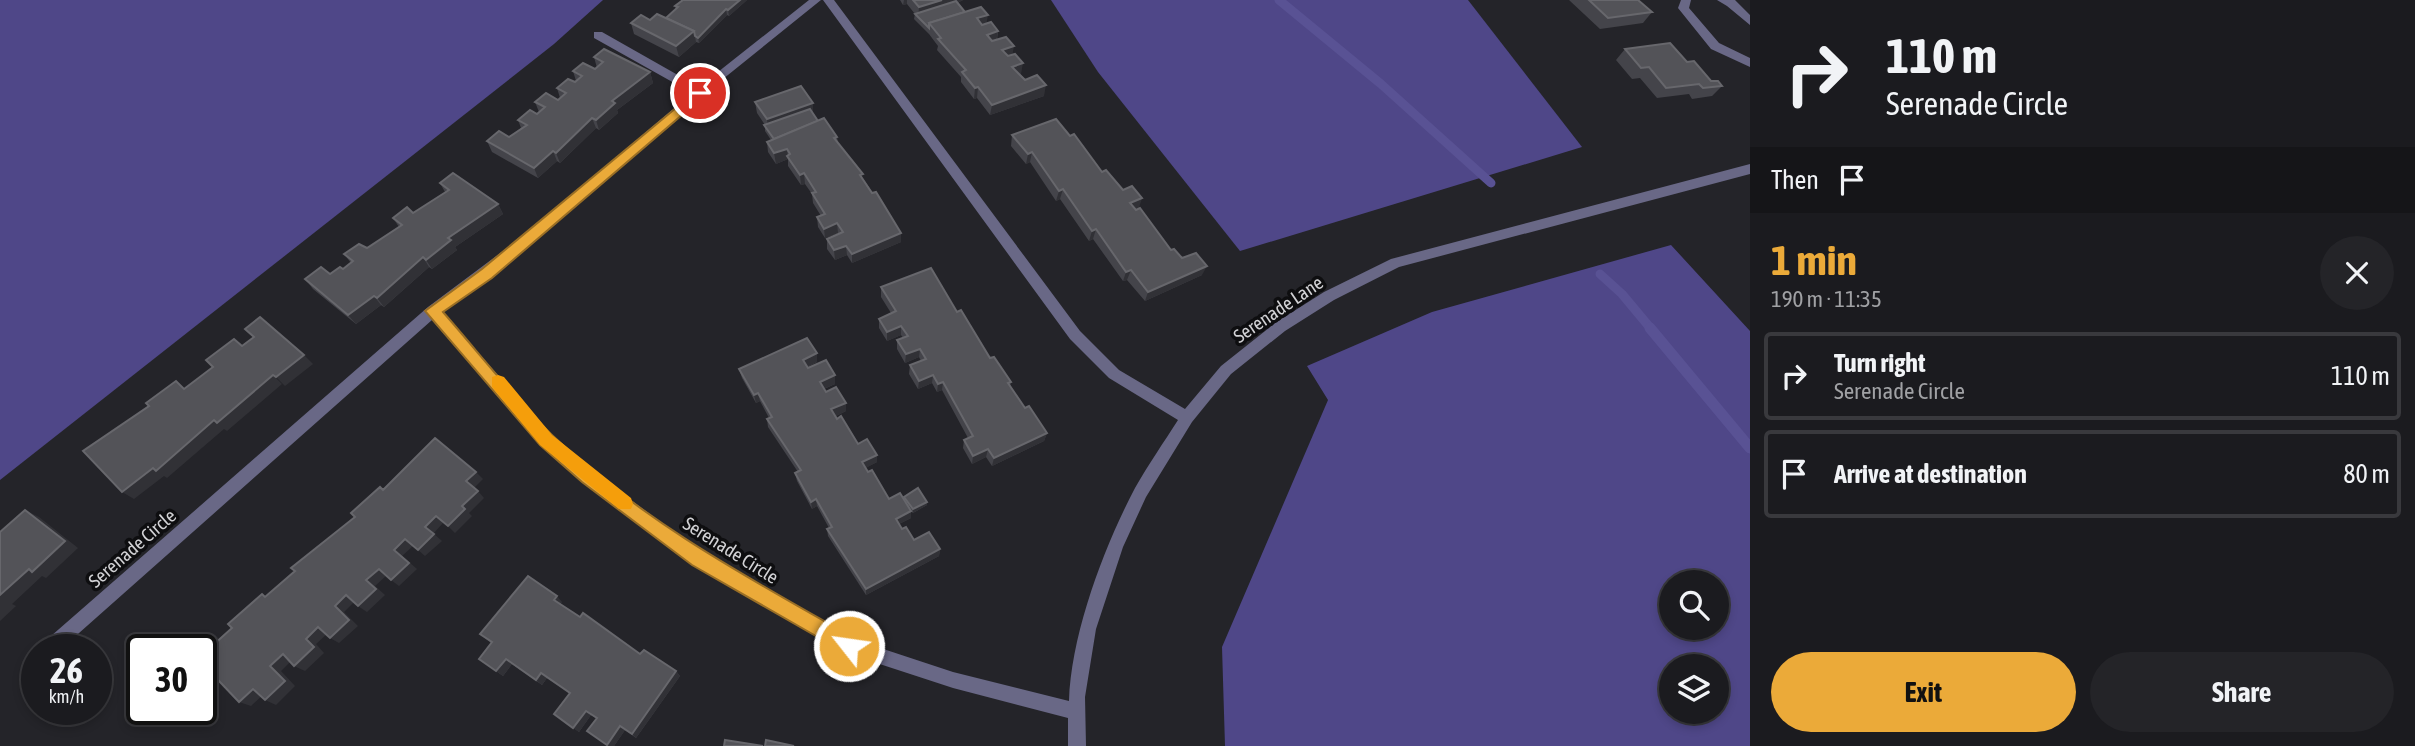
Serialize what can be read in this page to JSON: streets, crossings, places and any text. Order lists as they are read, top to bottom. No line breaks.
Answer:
{"streets":{"street":["Serenade Lane","Serenade Circle"]},"crossings":[["Serenade Lane","Serenade Circle"]],"page":{"turn":["110 m","Serenade Circle"],"then":"Then","heading":["1 min","190 m · 11:35"],"list":[{"name":"Turn right","note":"Serenade Circle","value":"110 m"},{"name":"Arrive at destination","value":"80 m"}],"speed":"26 km/h","limit":"30","buttons":["Exit","Share"]}}
